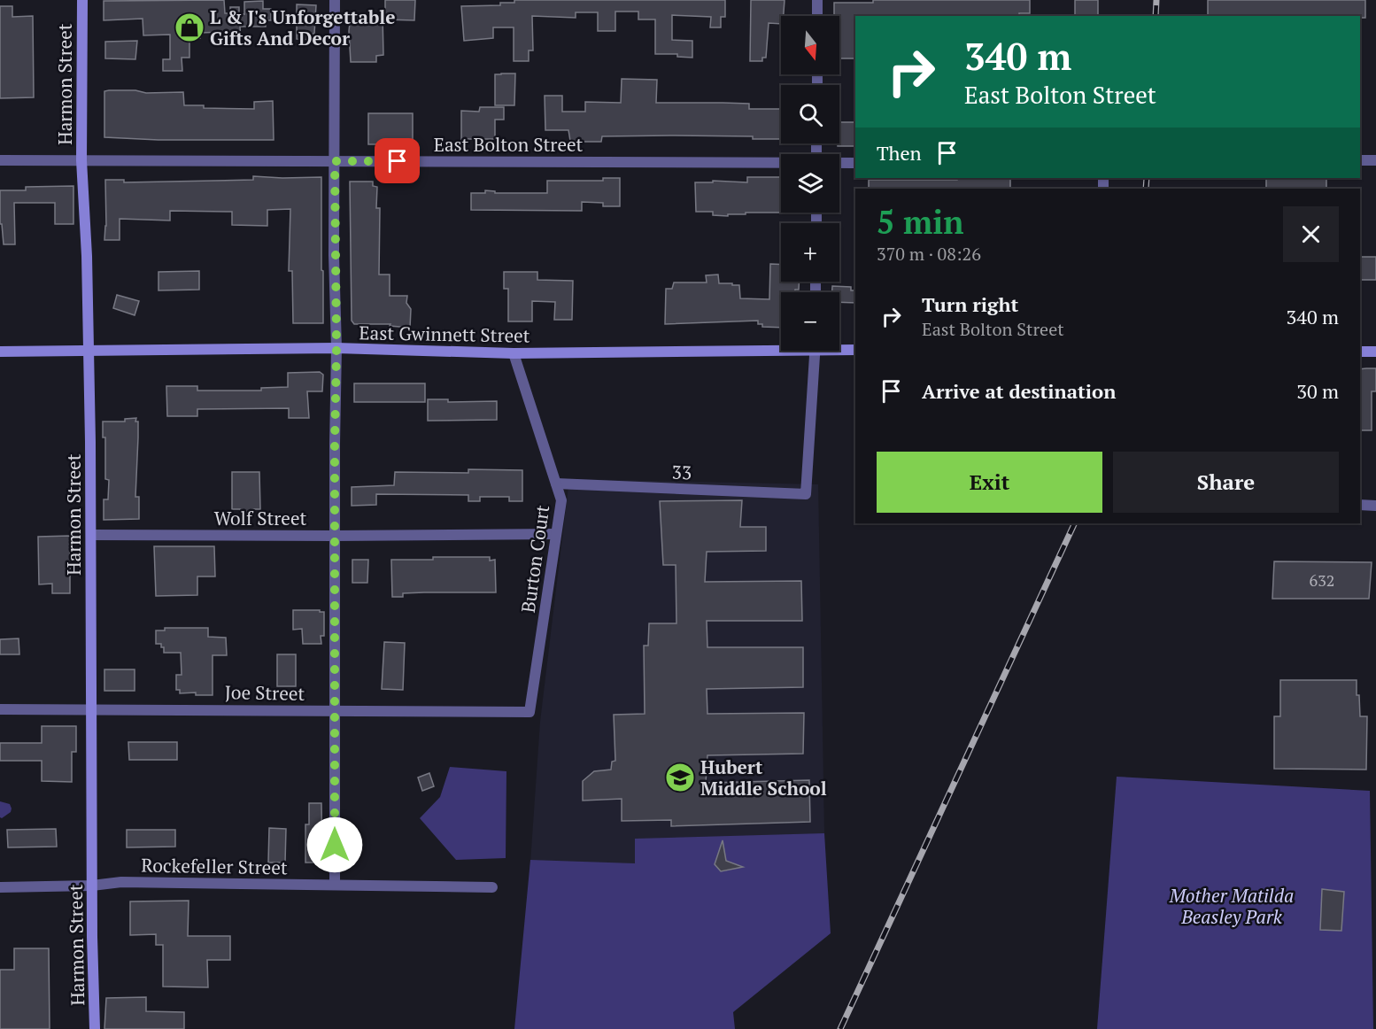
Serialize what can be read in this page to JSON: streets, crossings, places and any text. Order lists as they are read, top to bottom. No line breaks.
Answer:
{"streets":{"main road":["Harmon Street","East Gwinnett Street"],"street":["East Bolton Street","33","Wolf Street","Burton Court","Joe Street","Rockefeller Street"]},"crossings":[["Harmon Street","East Bolton Street"],["Harmon Street","East Gwinnett Street"],["Harmon Street","Wolf Street"],["Harmon Street","Joe Street"],["Harmon Street","Rockefeller Street"],["East Gwinnett Street","Burton Court"],["33","Burton Court"],["Wolf Street","Burton Court"],["Burton Court","Joe Street"]],"parks":["Mother Matilda Beasley Park"],"places":{"shop":["L & J's Unforgettable Gifts And Decor"],"school or university":["Hubert Middle School"]},"house_numbers":["632"],"north":"bottom","page":{"map_buttons":["+","−"],"turn":["340 m","East Bolton Street"],"then":"Then","heading":["5 min","370 m · 08:26"],"list":[{"name":"Turn right","note":"East Bolton Street","value":"340 m"},{"name":"Arrive at destination","value":"30 m"}],"buttons":["Exit","Share"]}}
